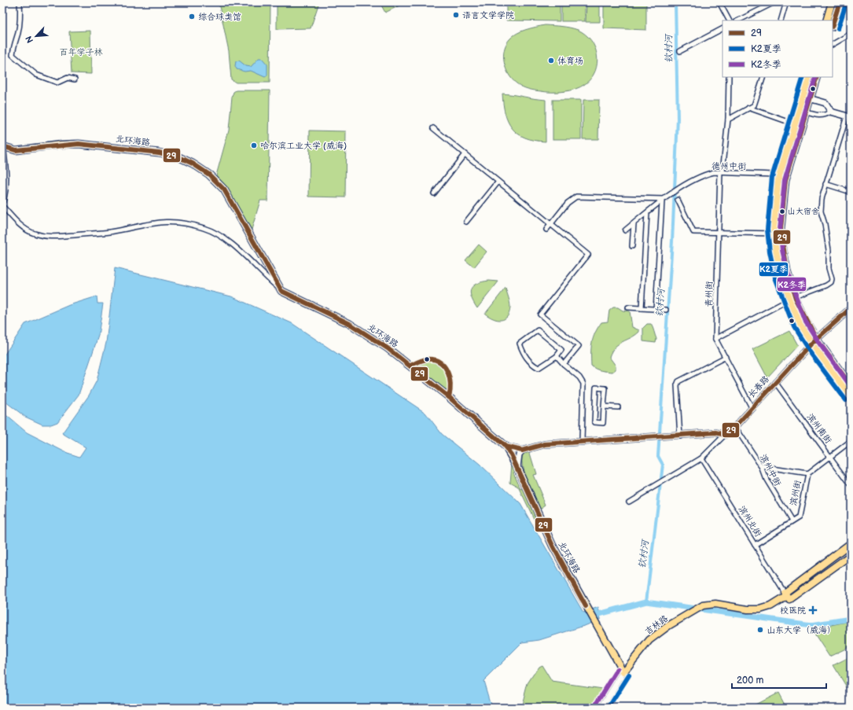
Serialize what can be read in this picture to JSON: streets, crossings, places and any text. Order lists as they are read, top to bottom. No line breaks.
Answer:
{"streets":{"main road":["北环海路","吉林路"],"street":["德州中街","青州街","长春路","滨州南街","滨州中街","滨州街","滨州北街"]},"crossings":[["北环海路","吉林路"],["德州中街","青州街"],["长春路","滨州南街"],["长春路","滨州中街"],["滨州南街","滨州街"],["滨州中街","滨州街"],["滨州街","滨州北街"],["滨州北街","吉林路"]],"water":["钦村河"],"parks":["百年学子林"],"places":{"other":["语言文学学院","综合球类馆","体育场","哈尔滨工业大学 (威海)","山大宿舍","山东大学（威海）"],"health":["校医院"]},"lines":["transit line 29","transit line K2夏季","transit line K2冬季"],"legend":["29","K2夏季","K2冬季"],"scale_bar":"200 m","north":"bottom left"}
